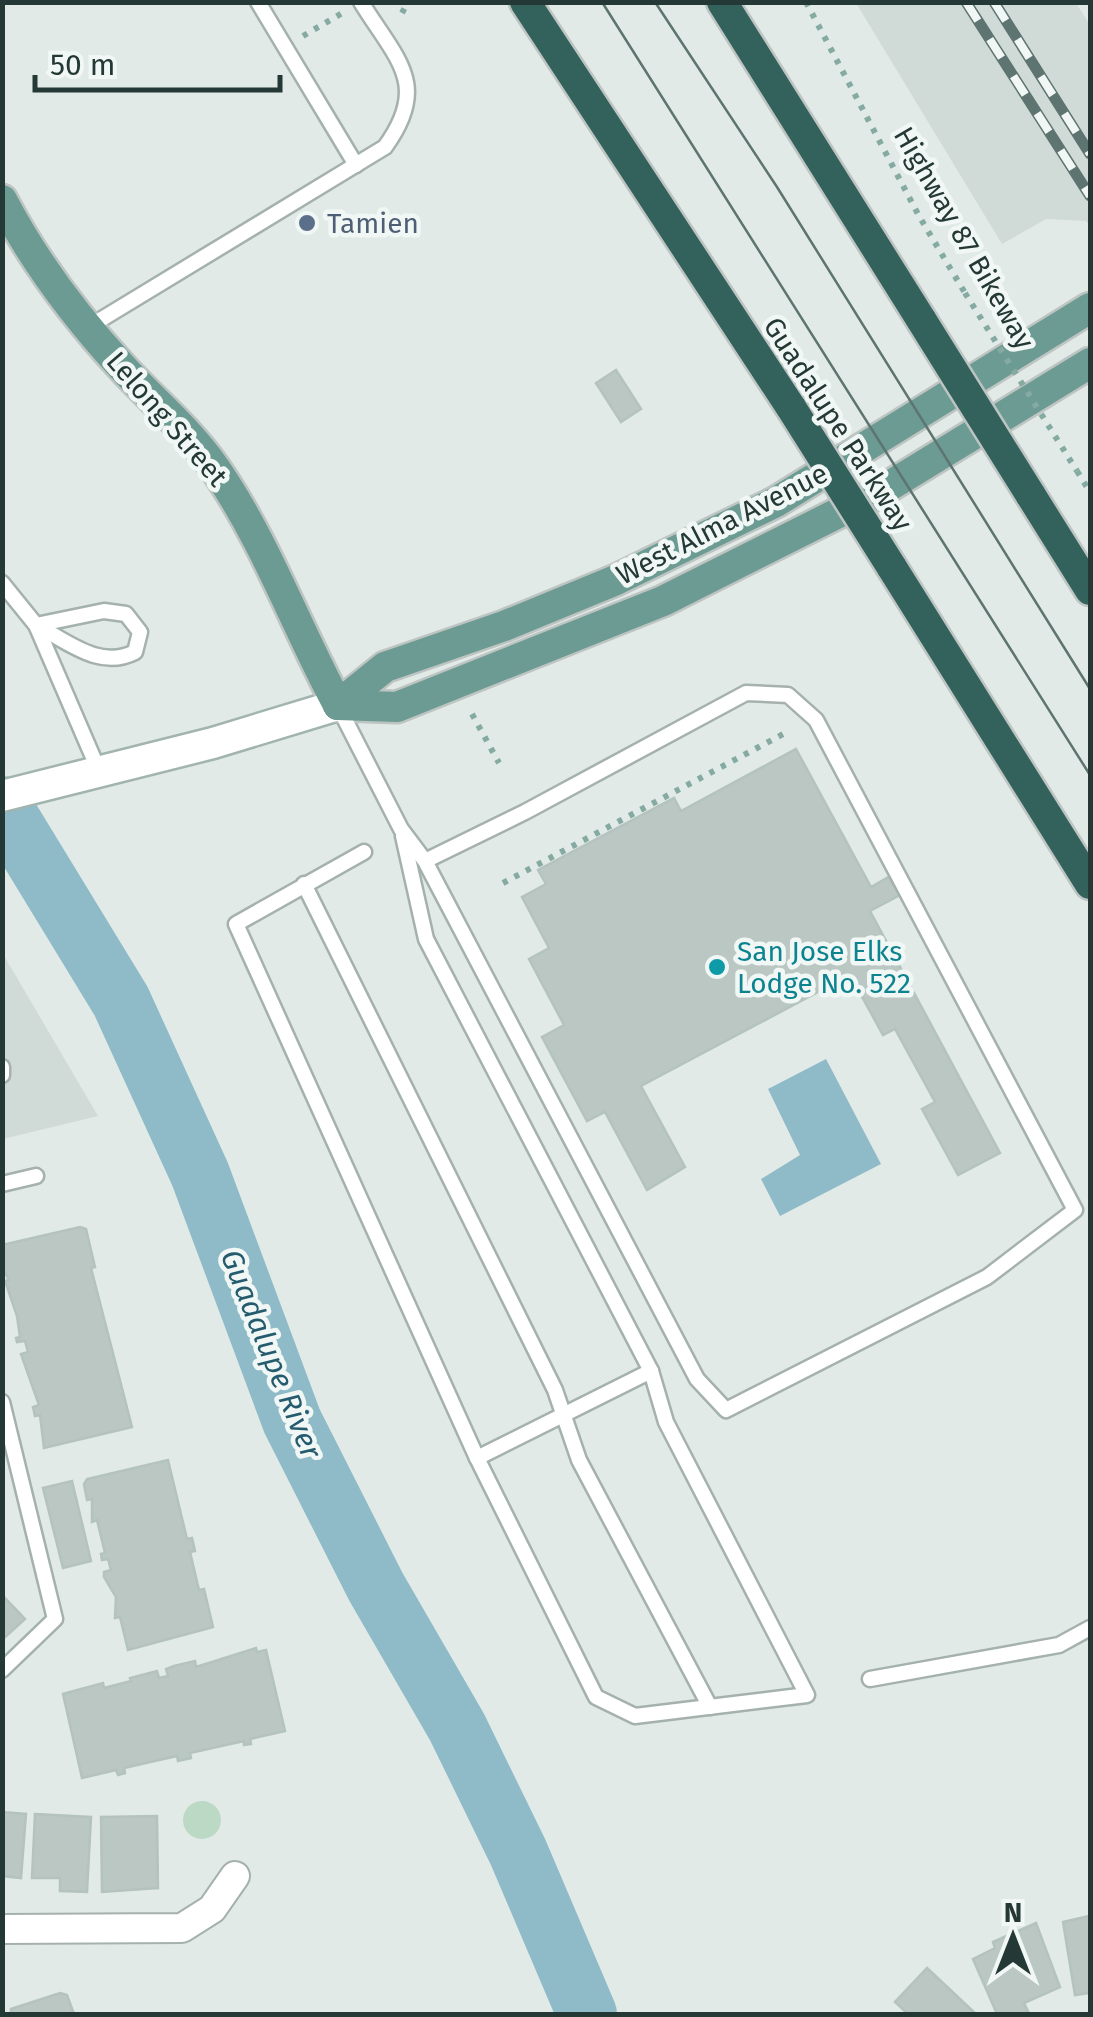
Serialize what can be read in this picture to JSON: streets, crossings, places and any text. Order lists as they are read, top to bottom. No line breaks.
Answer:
{"streets":{"highway":["Guadalupe Parkway"],"main road":["Lelong Street","West Alma Avenue"],"path":["Highway 87 Bikeway"]},"crossings":[["Lelong Street","West Alma Avenue"]],"water":["Guadalupe River"],"places":["Tamien","San Jose Elks Lodge No. 522"],"scale_bar":"50 m","north":"top"}
